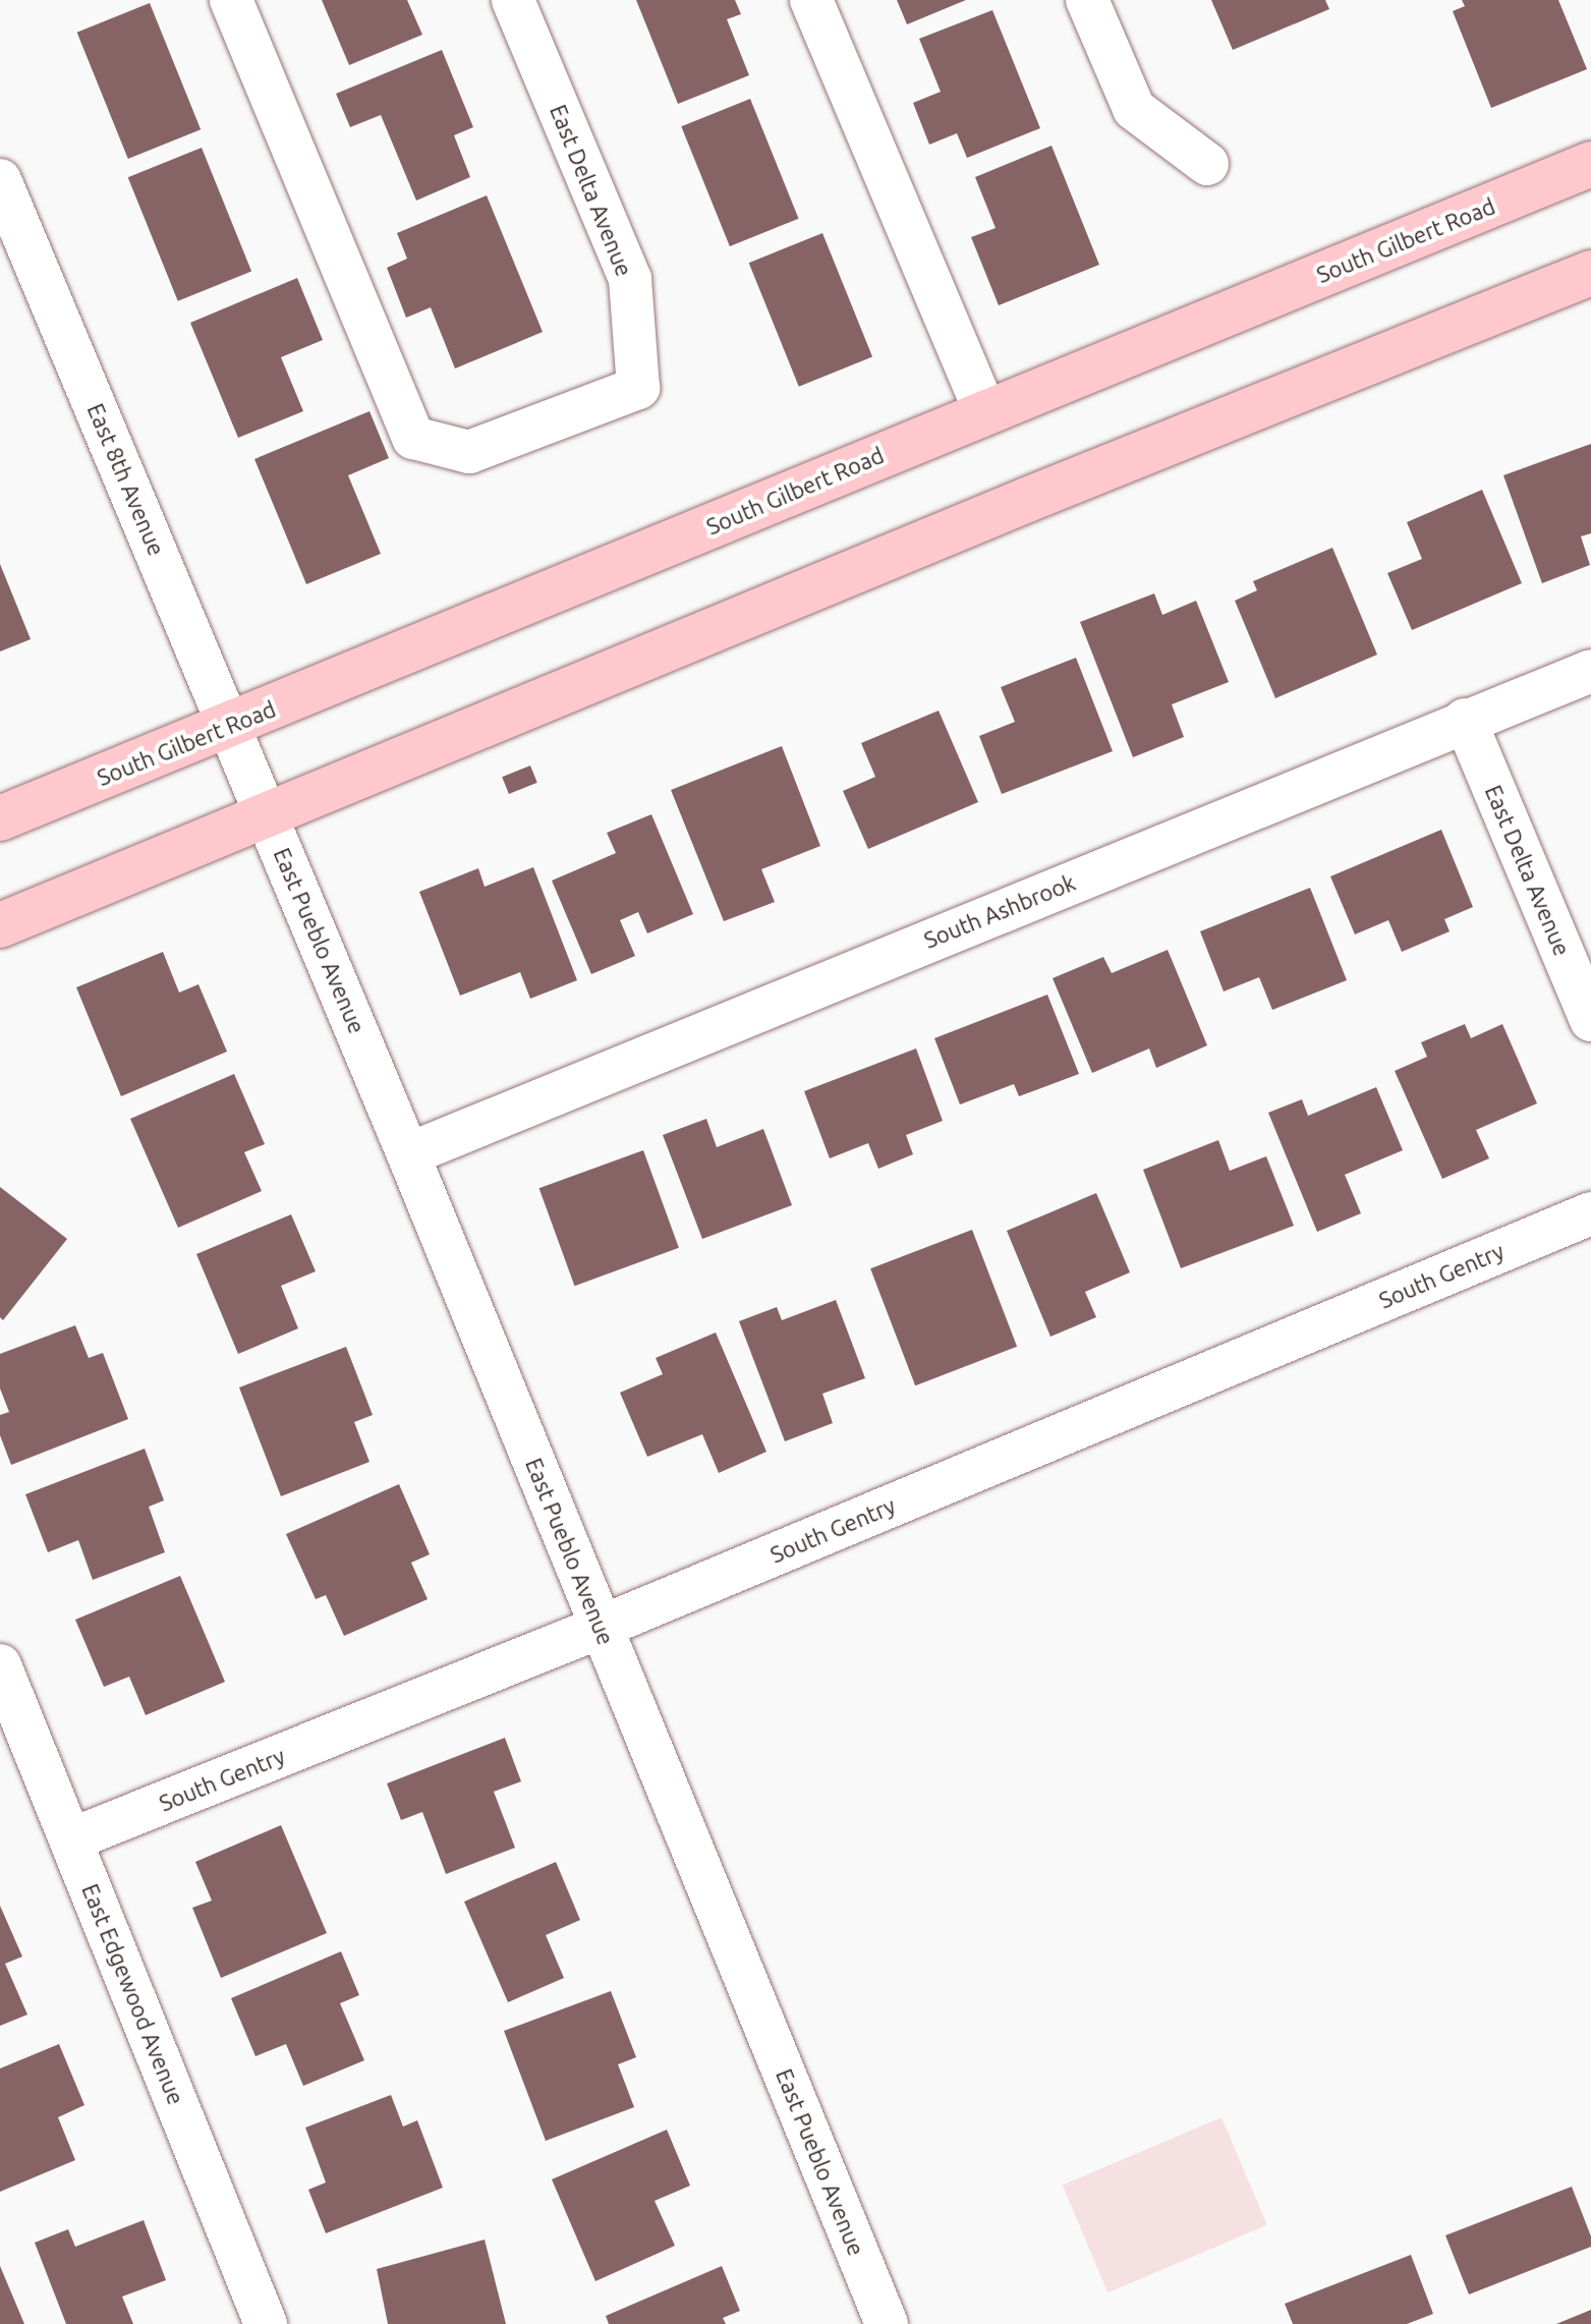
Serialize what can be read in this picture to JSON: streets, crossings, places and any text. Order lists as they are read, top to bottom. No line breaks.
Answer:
{"streets":{"main road":["South Gilbert Road"],"street":["East Delta Avenue","East 8th Avenue","South Ashbrook","East Pueblo Avenue","South Gentry","East Edgewood Avenue"]},"crossings":[["East Delta Avenue","South Ashbrook"],["South Gilbert Road","East 8th Avenue"],["East 8th Avenue","East Pueblo Avenue"],["South Ashbrook","East Pueblo Avenue"],["East Pueblo Avenue","South Gentry"],["South Gentry","East Edgewood Avenue"]]}
